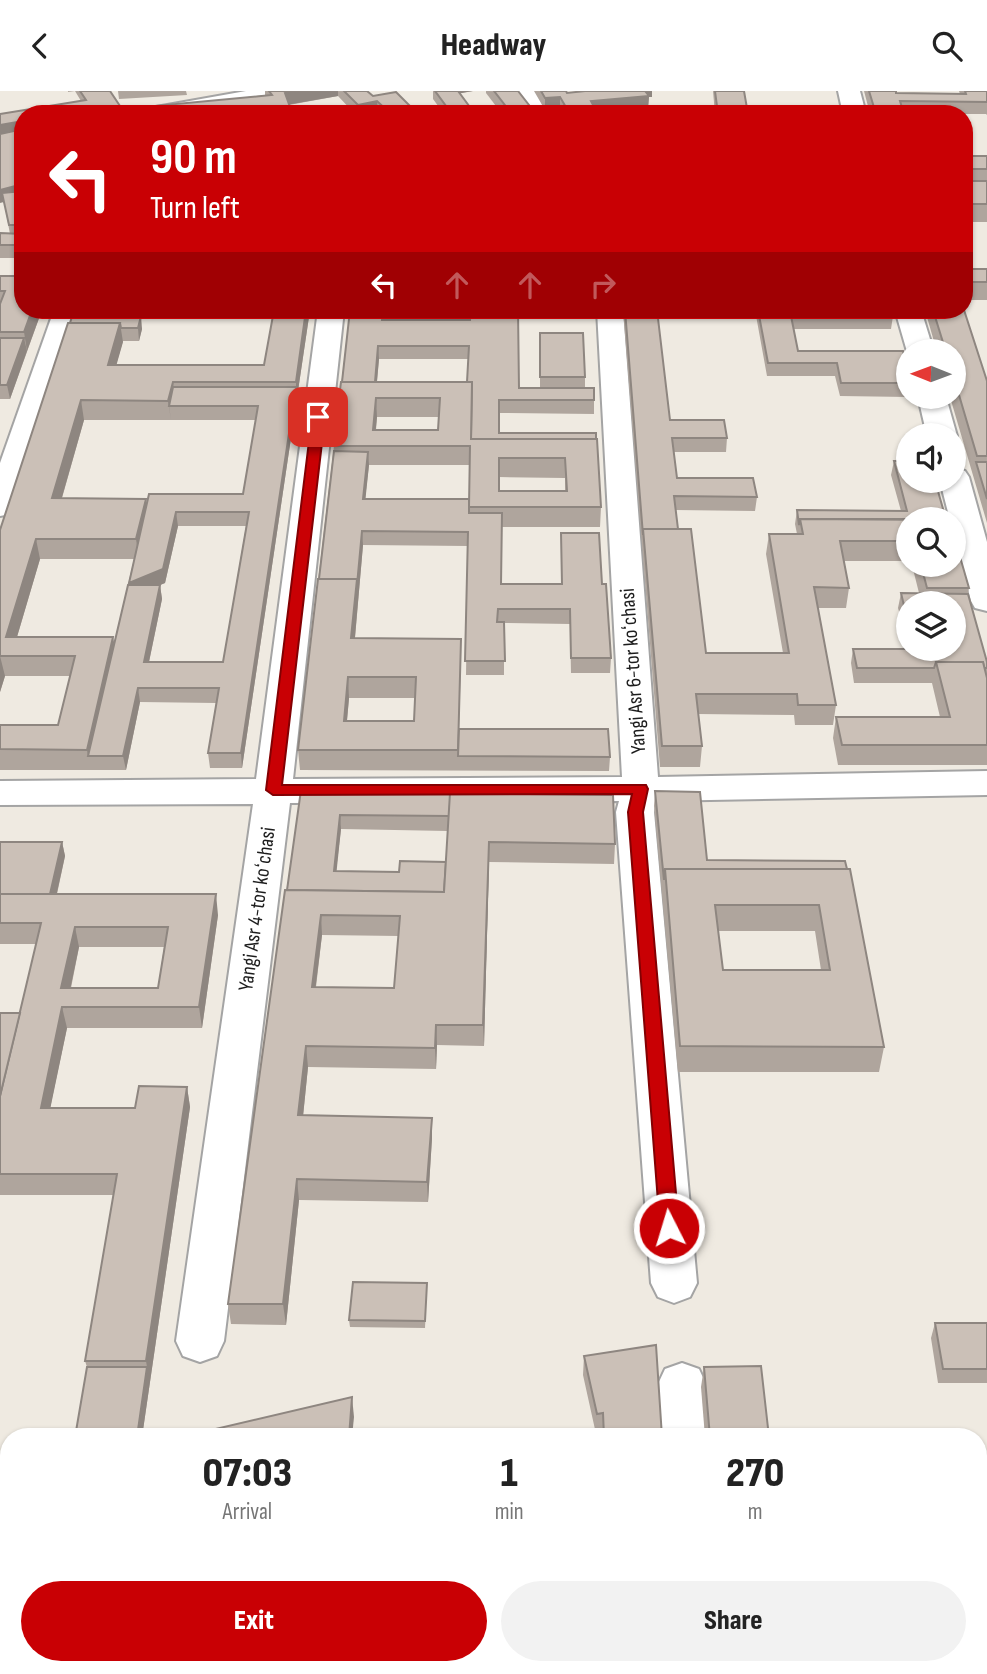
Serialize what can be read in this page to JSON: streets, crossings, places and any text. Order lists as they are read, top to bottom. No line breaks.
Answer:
{"streets":{"street":["Yangi Asr 6-tor koʻchasi","Yangi Asr 4-tor koʻchasi"]},"north":"left","page":{"header":"Headway","turn":["90 m","Turn left"],"eta":["07:03","Arrival","1","min","270","m"],"buttons":["Exit","Share"]}}
